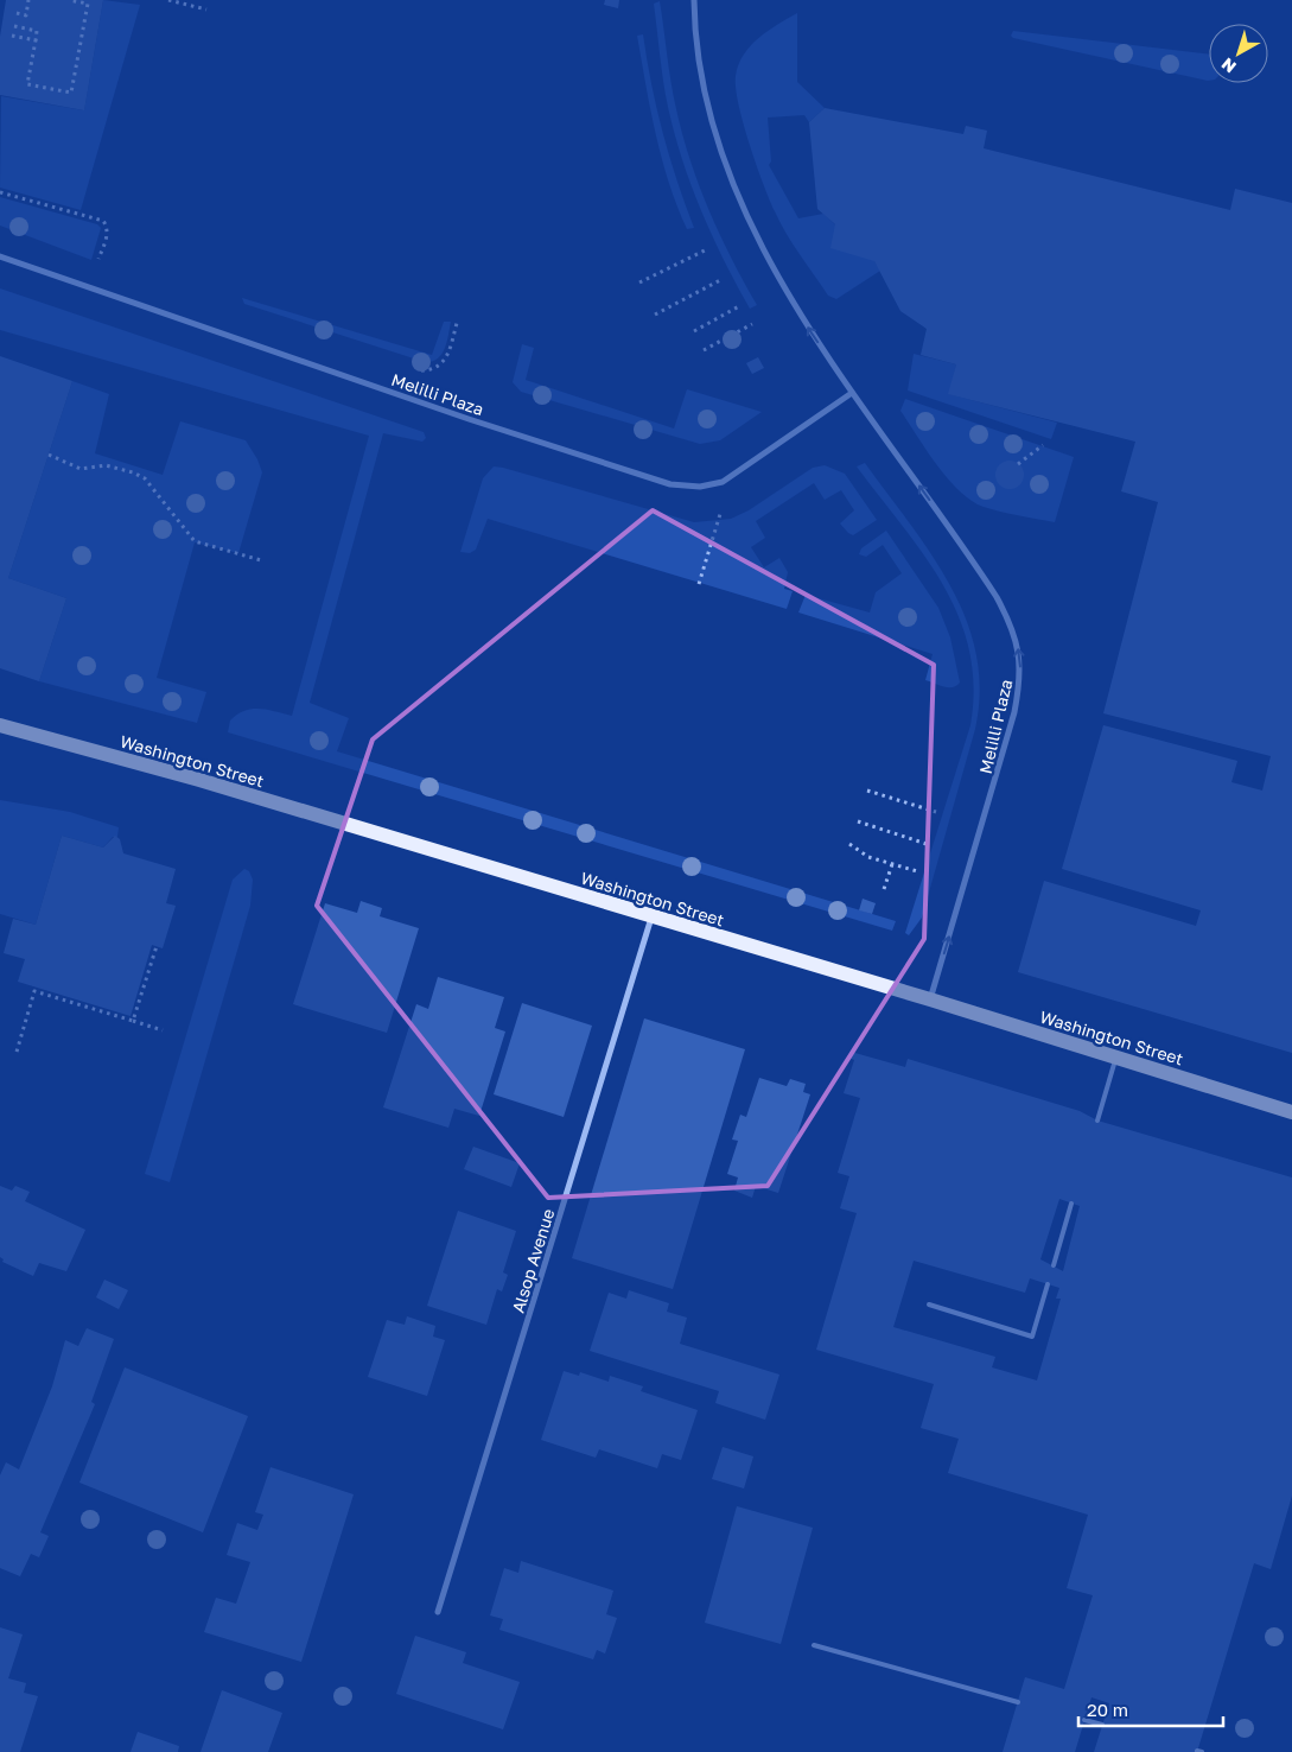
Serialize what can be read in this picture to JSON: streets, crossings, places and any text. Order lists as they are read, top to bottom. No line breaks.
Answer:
{"streets":{"main road":["Washington Street"],"street":["Melilli Plaza","Alsop Avenue"]},"crossings":[["Melilli Plaza","Washington Street"],["Washington Street","Alsop Avenue"]],"one_way":["Melilli Plaza"],"scale_bar":"20 m","north":"bottom left"}
